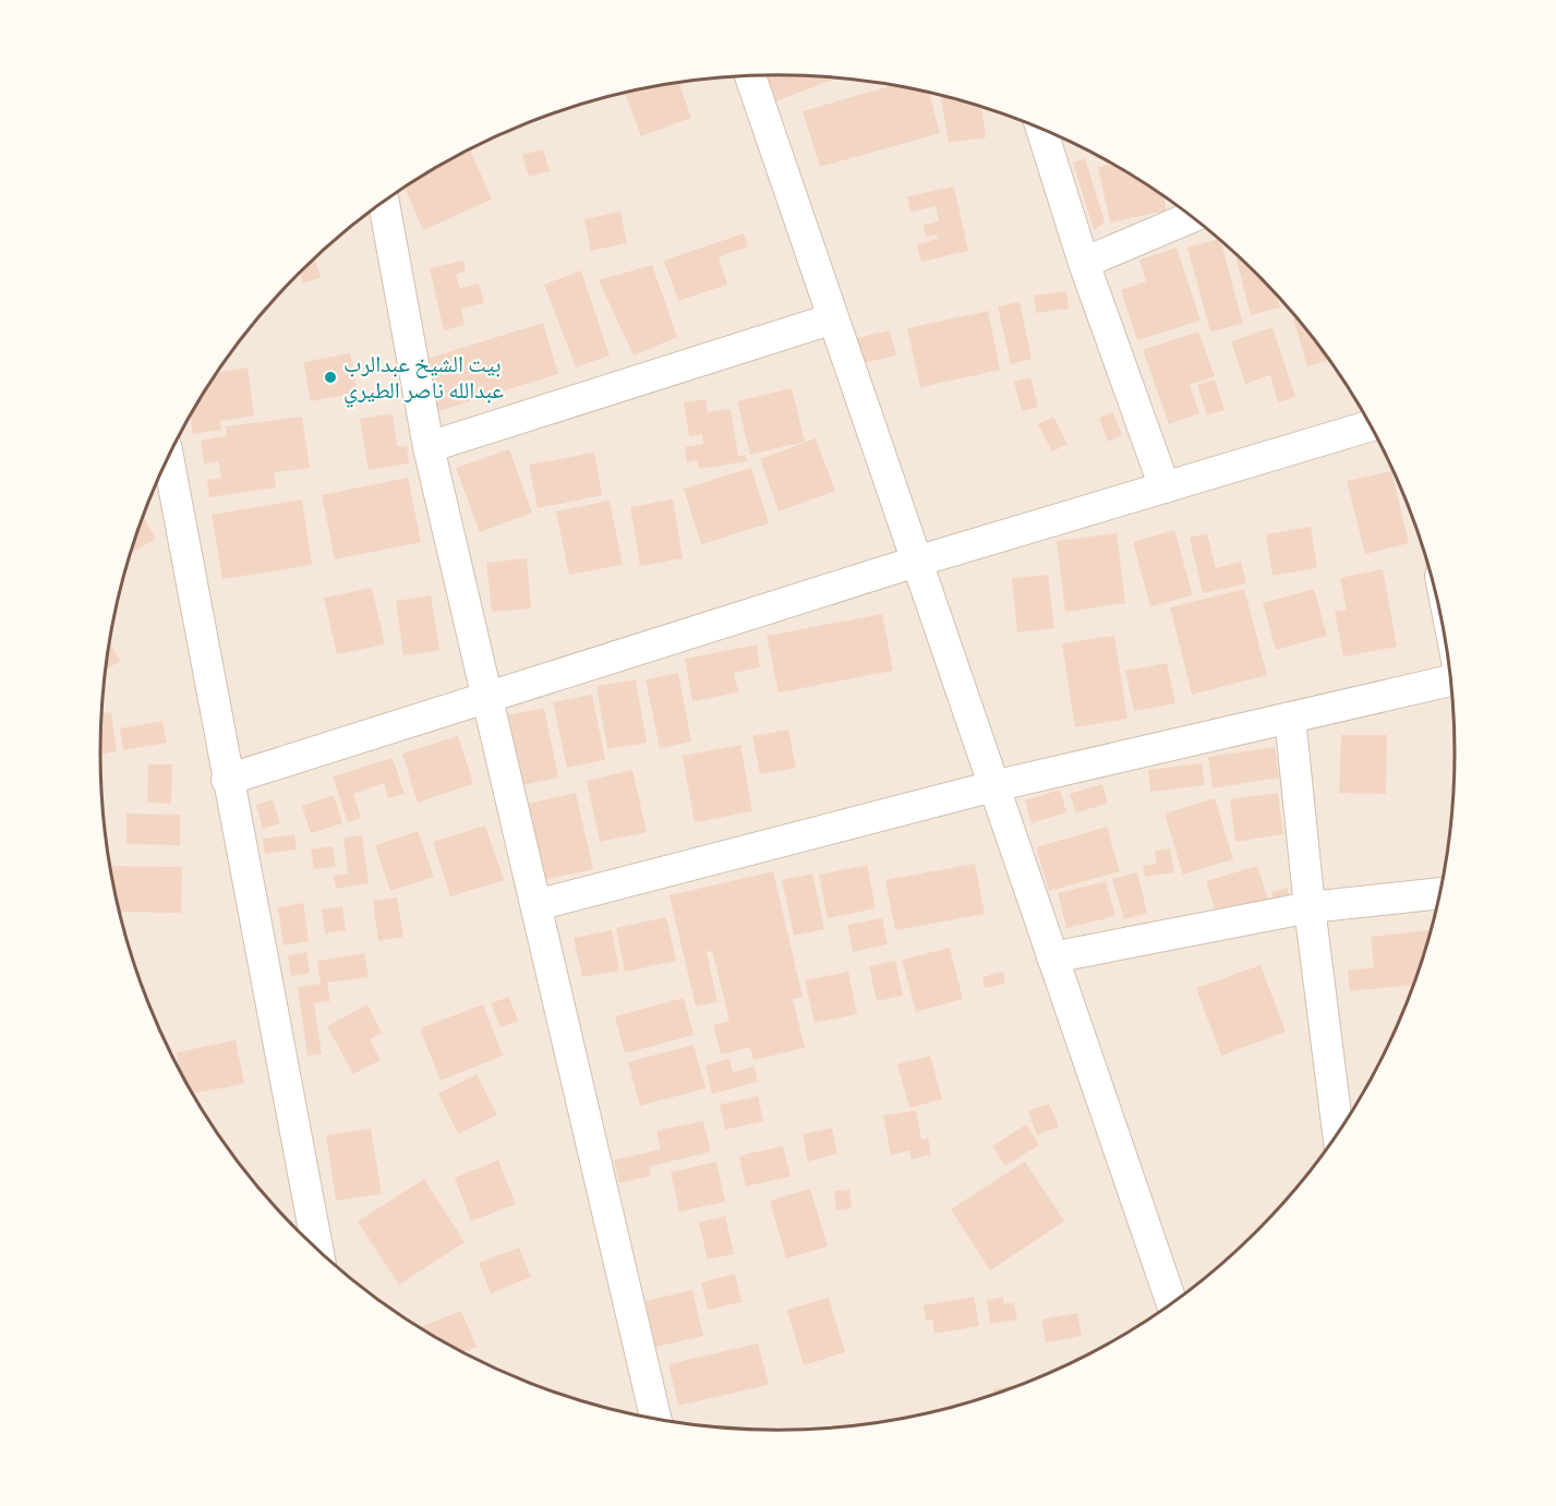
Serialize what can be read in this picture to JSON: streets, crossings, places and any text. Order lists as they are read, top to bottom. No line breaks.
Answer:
{"places":["بيت الشيخ عبدالرب عبدالله ناصر الطيري"]}
